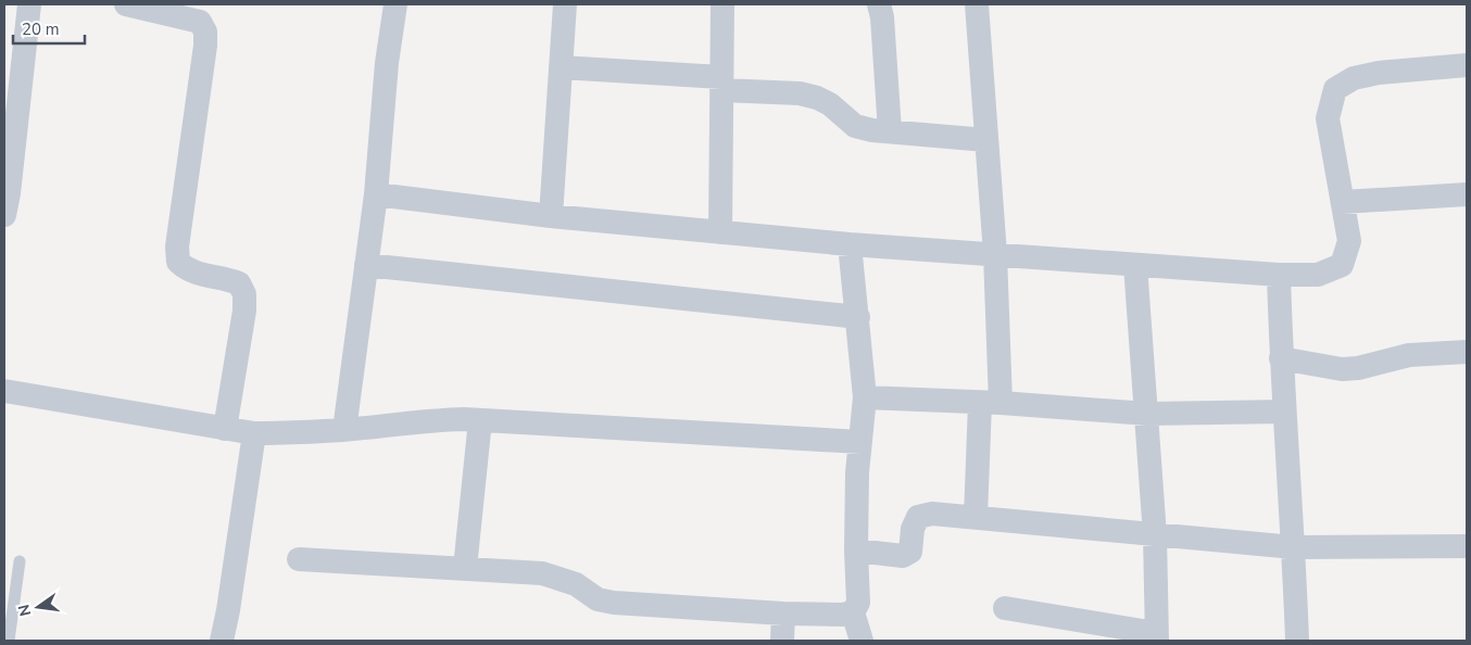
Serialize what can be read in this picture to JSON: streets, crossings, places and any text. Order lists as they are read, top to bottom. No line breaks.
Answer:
{"scale_bar":"20 m","north":"left"}
